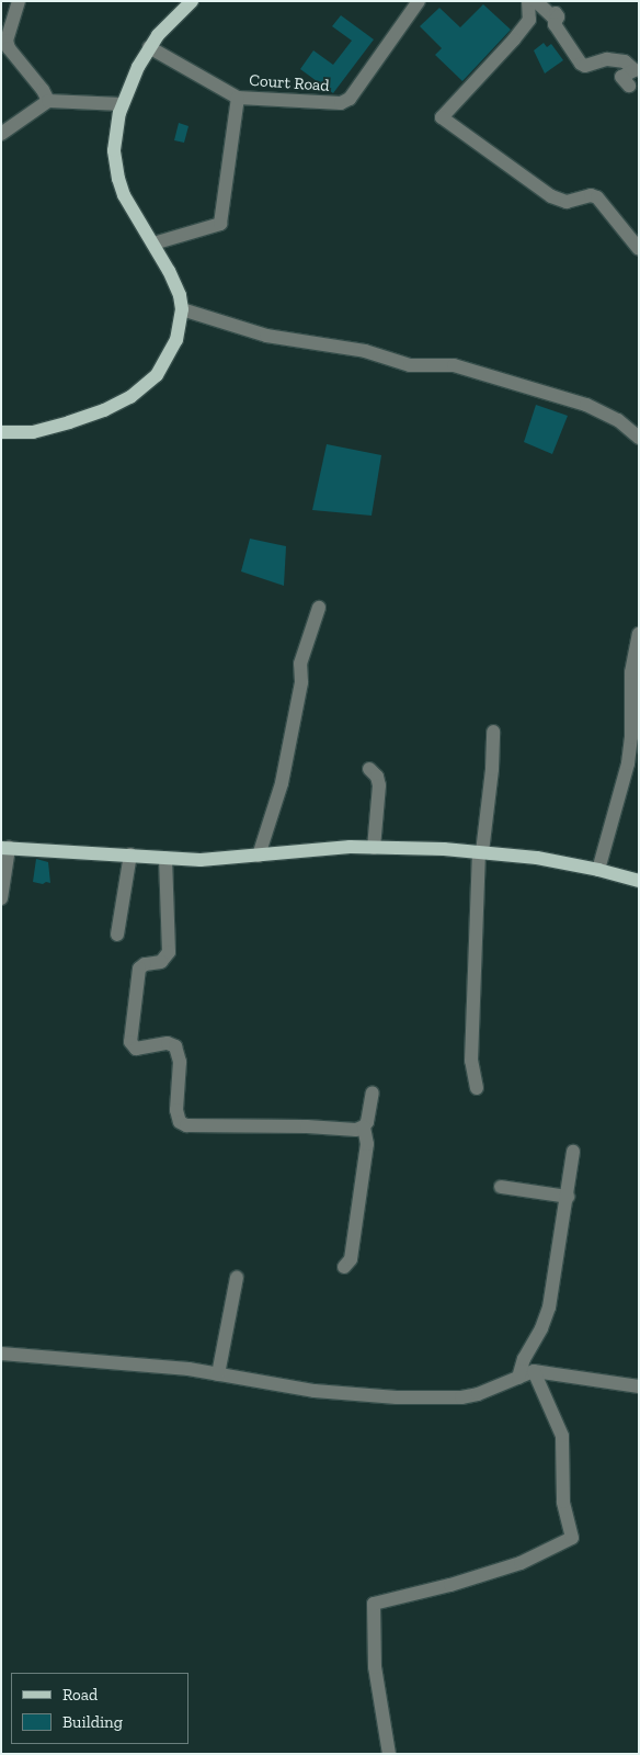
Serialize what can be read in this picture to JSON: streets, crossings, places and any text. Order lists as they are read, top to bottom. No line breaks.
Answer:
{"streets":{"street":["Court Road"]},"legend":["Road","Building"]}
